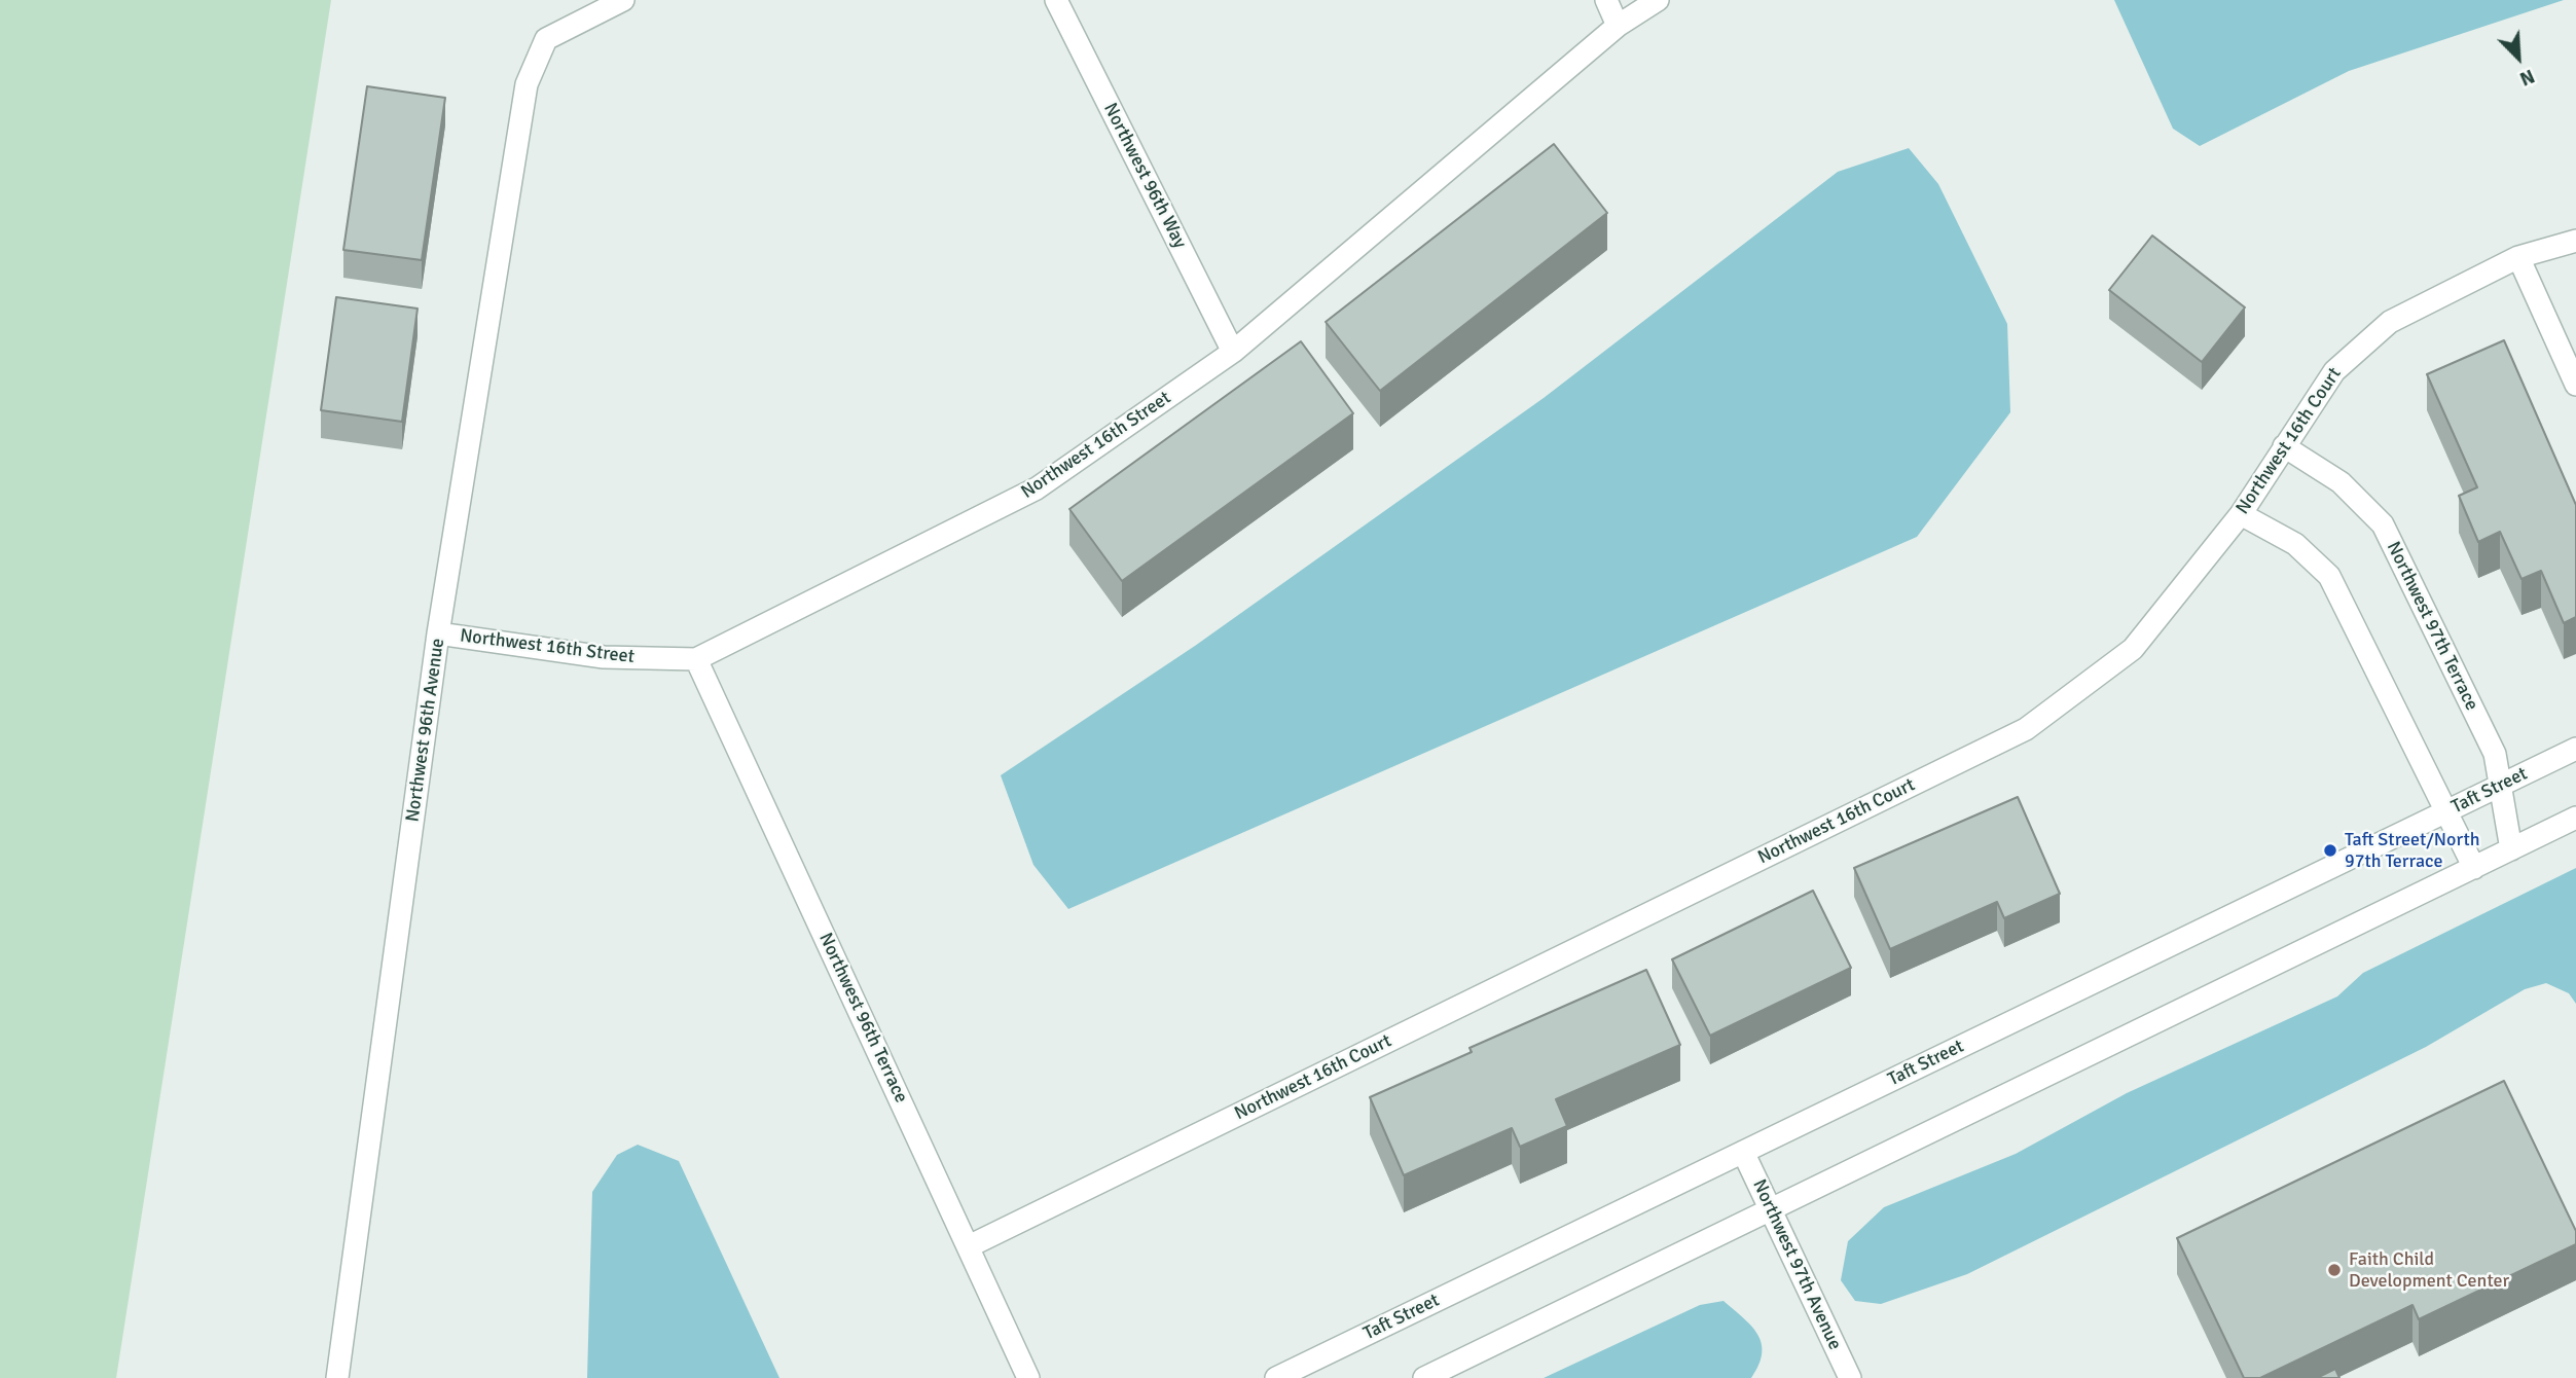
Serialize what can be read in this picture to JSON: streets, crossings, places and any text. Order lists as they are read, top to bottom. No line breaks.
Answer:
{"streets":{"street":["Northwest 96th Way","Northwest 16th Court","Northwest 16th Street","Northwest 97th Terrace","Northwest 96th Avenue","Taft Street","Northwest 96th Terrace","Northwest 97th Avenue"]},"crossings":[["Northwest 96th Way","Northwest 16th Street"],["Northwest 16th Court","Northwest 97th Terrace"],["Northwest 16th Court","Northwest 96th Terrace"],["Northwest 16th Street","Northwest 96th Avenue"],["Northwest 16th Street","Northwest 96th Terrace"],["Northwest 97th Terrace","Taft Street"],["Taft Street","Northwest 97th Avenue"]],"places":["Taft Street/North 97th Terrace","Faith Child Development Center"],"north":"bottom right"}
